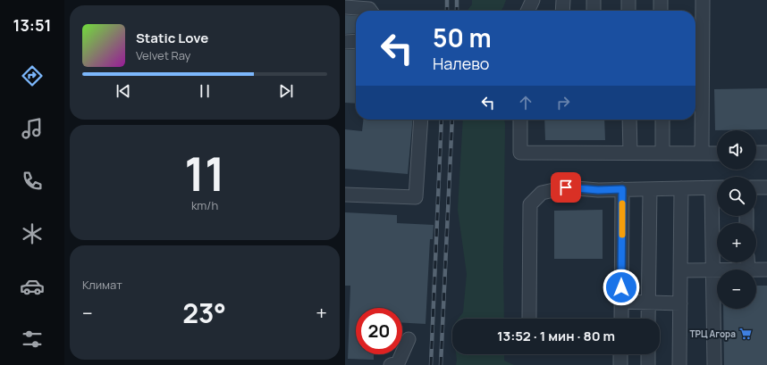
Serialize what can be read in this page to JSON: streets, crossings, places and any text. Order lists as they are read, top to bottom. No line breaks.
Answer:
{"places":{"supermarket":["ТРЦ Агора"]},"page":{"tabs":"13:51","turn":["50 m","Налево"],"song":["Static Love","Velvet Ray"],"tile":[["11","km/h"],"Климат"],"map_buttons":["+","−"],"heat":["−","23°","+"],"limit":"20","trip":"13:52 · 1 мин · 80 m"}}
